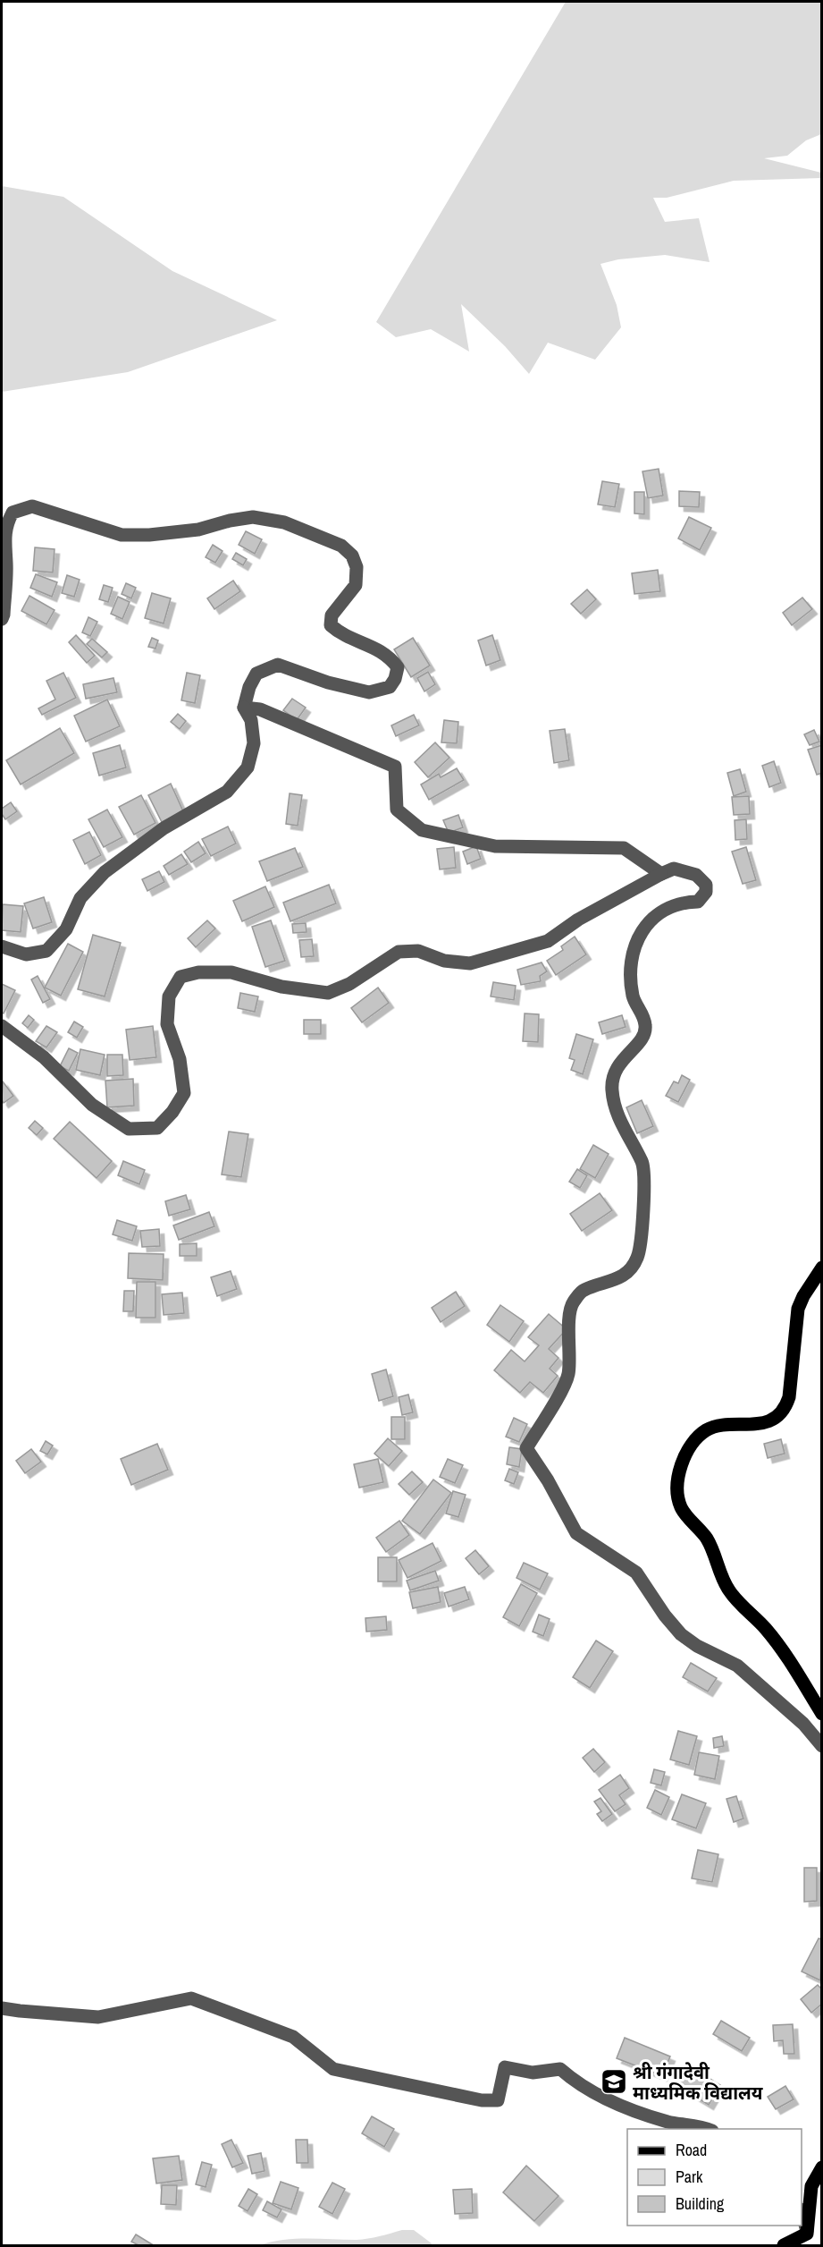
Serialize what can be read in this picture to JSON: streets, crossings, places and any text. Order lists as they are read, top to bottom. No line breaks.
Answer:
{"places":{"school or university":["श्री गंगादेवी माध्यमिक विद्यालय"]},"legend":["Road","Park","Building"]}
